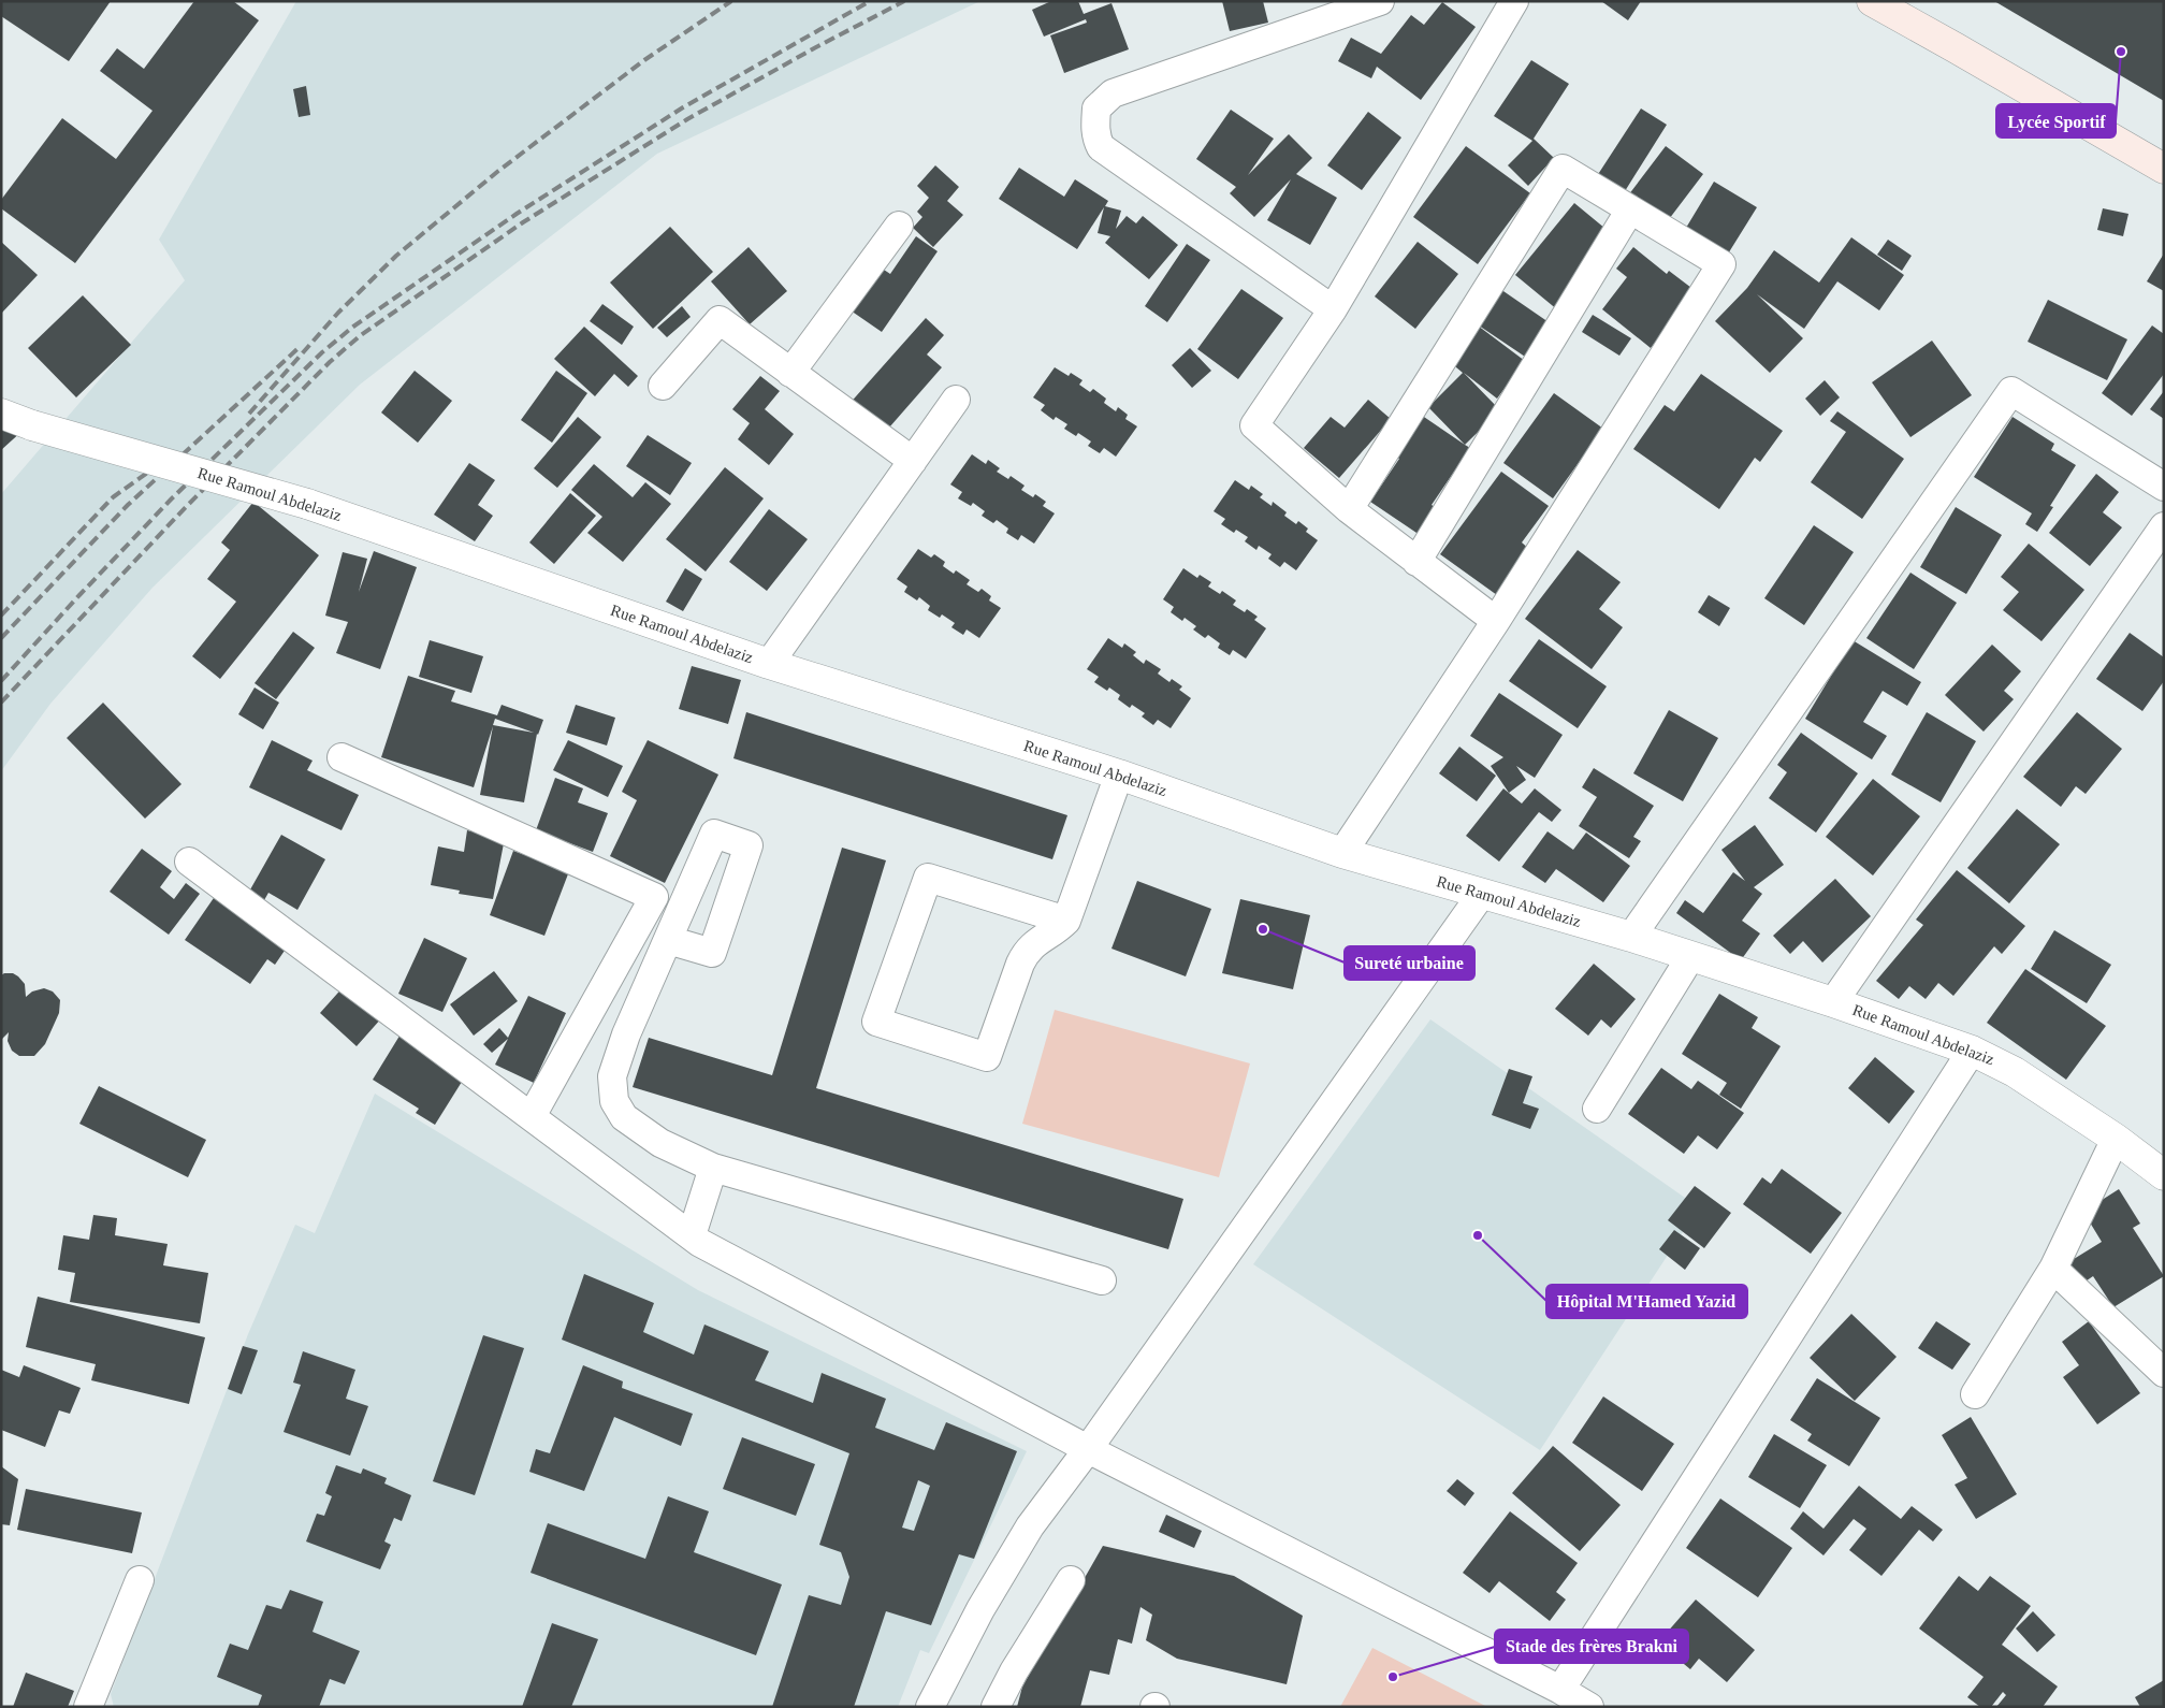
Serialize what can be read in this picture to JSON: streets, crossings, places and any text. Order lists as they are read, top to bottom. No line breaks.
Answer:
{"streets":{"street":["Rue Ramoul Abdelaziz"]},"places":["Lycée Sportif","Sureté urbaine","Hôpital M'Hamed Yazid","Stade des frères Brakni"]}
